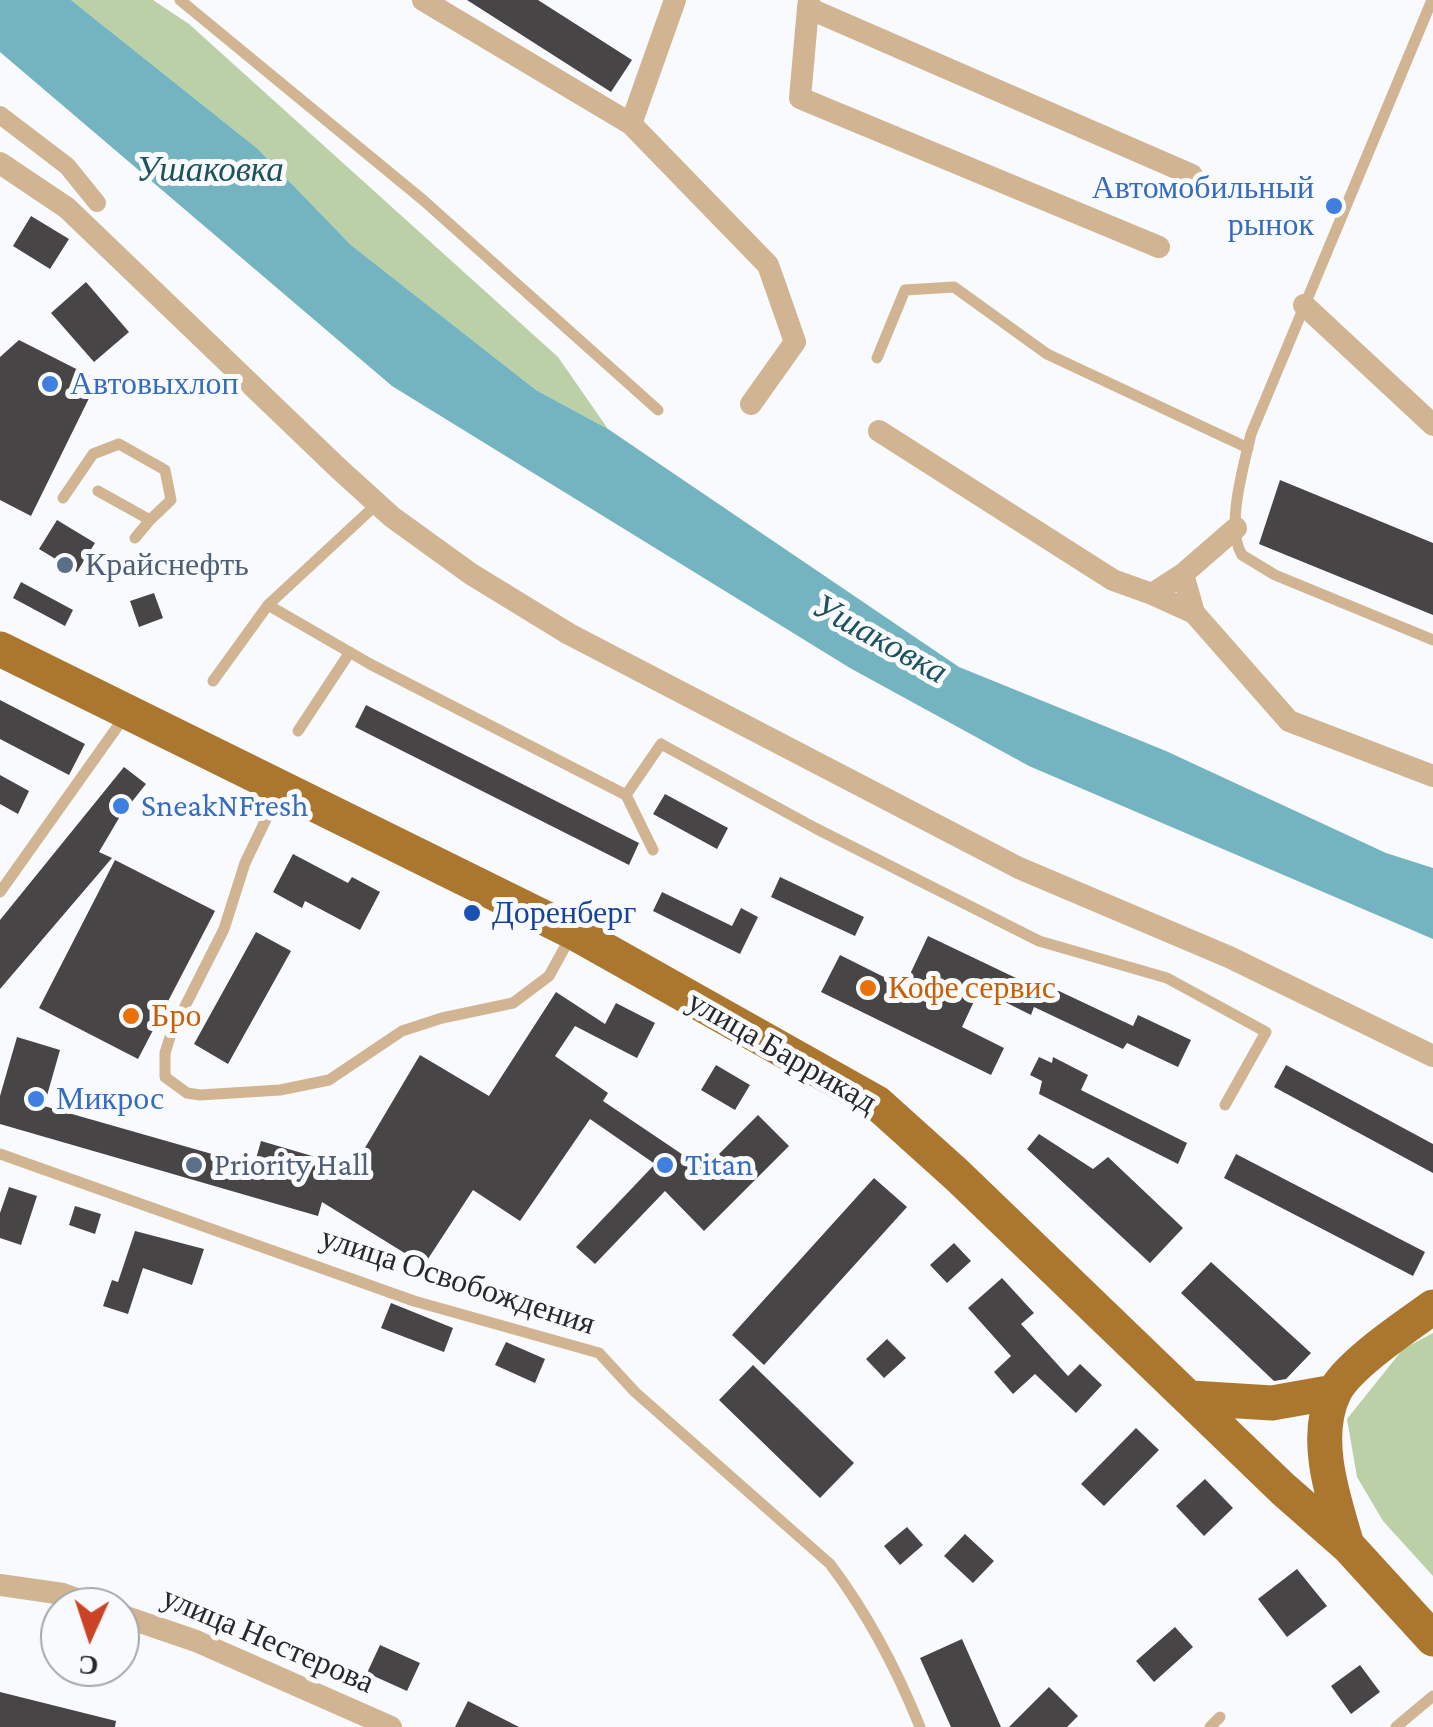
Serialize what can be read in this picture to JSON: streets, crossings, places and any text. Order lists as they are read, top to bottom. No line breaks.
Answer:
{"streets":{"main road":["улица Баррикад"],"street":["улица Нестерова"],"lane":["улица Освобождения"]},"water":["Ушаковка"],"places":["Автомобильный рынок","Автовыхлоп","Крайснефть","SneakNFresh","Доренберг","Кофе сервис","Бро","Микрос","Priority Hall","Titan"],"north":"bottom"}
